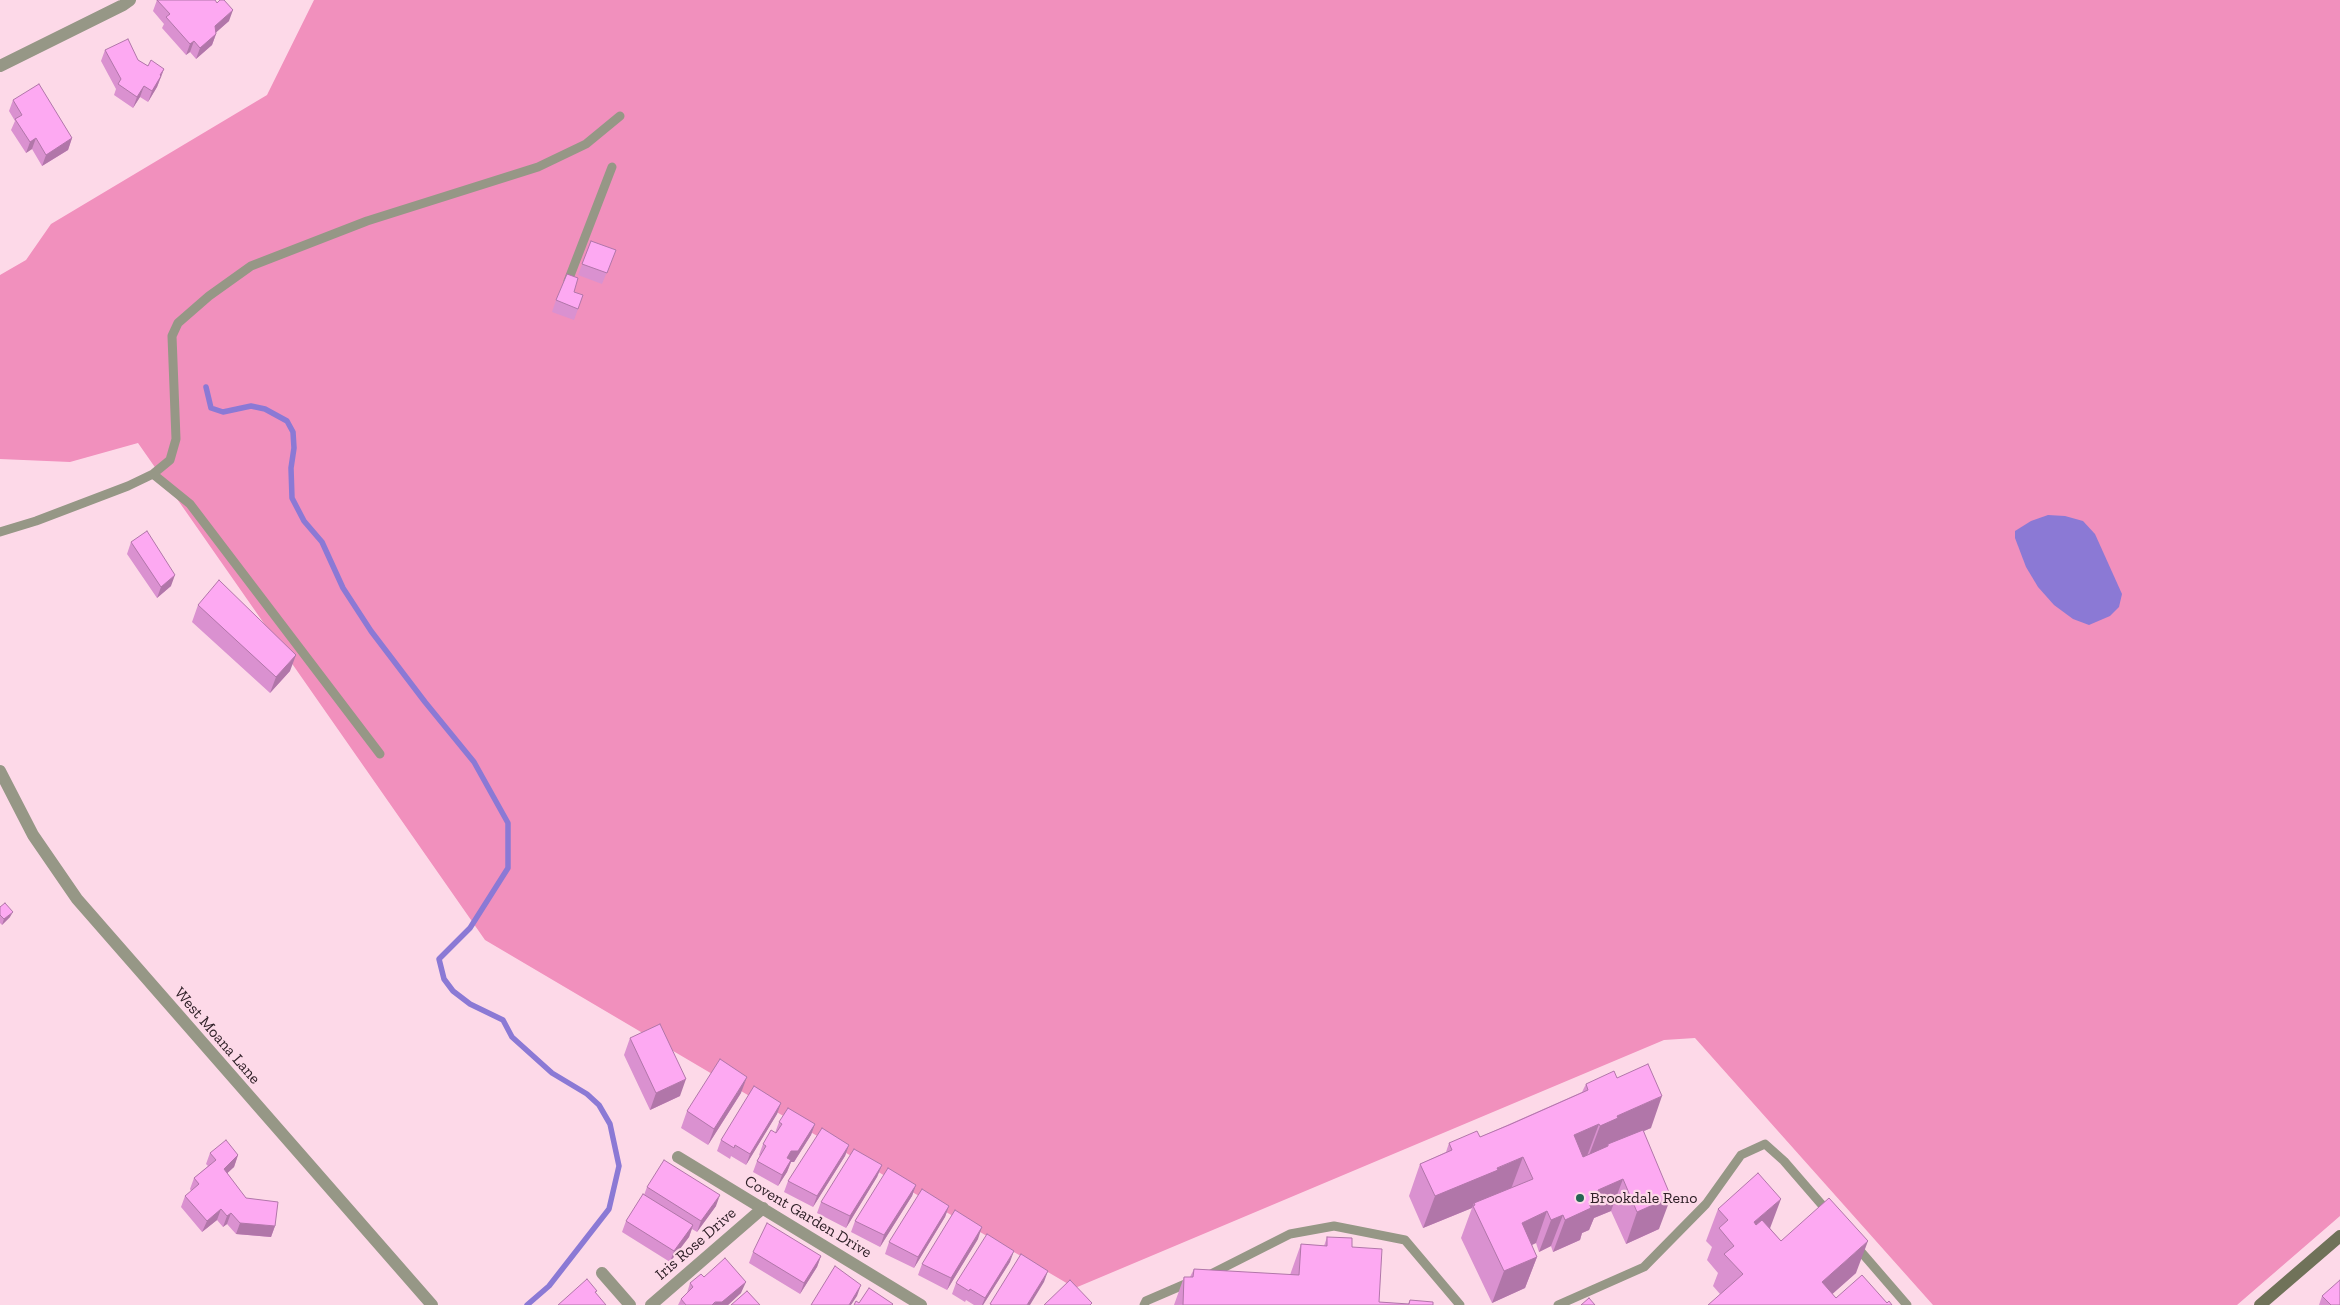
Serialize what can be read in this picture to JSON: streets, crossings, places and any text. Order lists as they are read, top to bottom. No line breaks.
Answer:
{"streets":{"street":["West Moana Lane","Covent Garden Drive","Iris Rose Drive"]},"crossings":[["Covent Garden Drive","Iris Rose Drive"]],"places":["Brookdale Reno"]}
